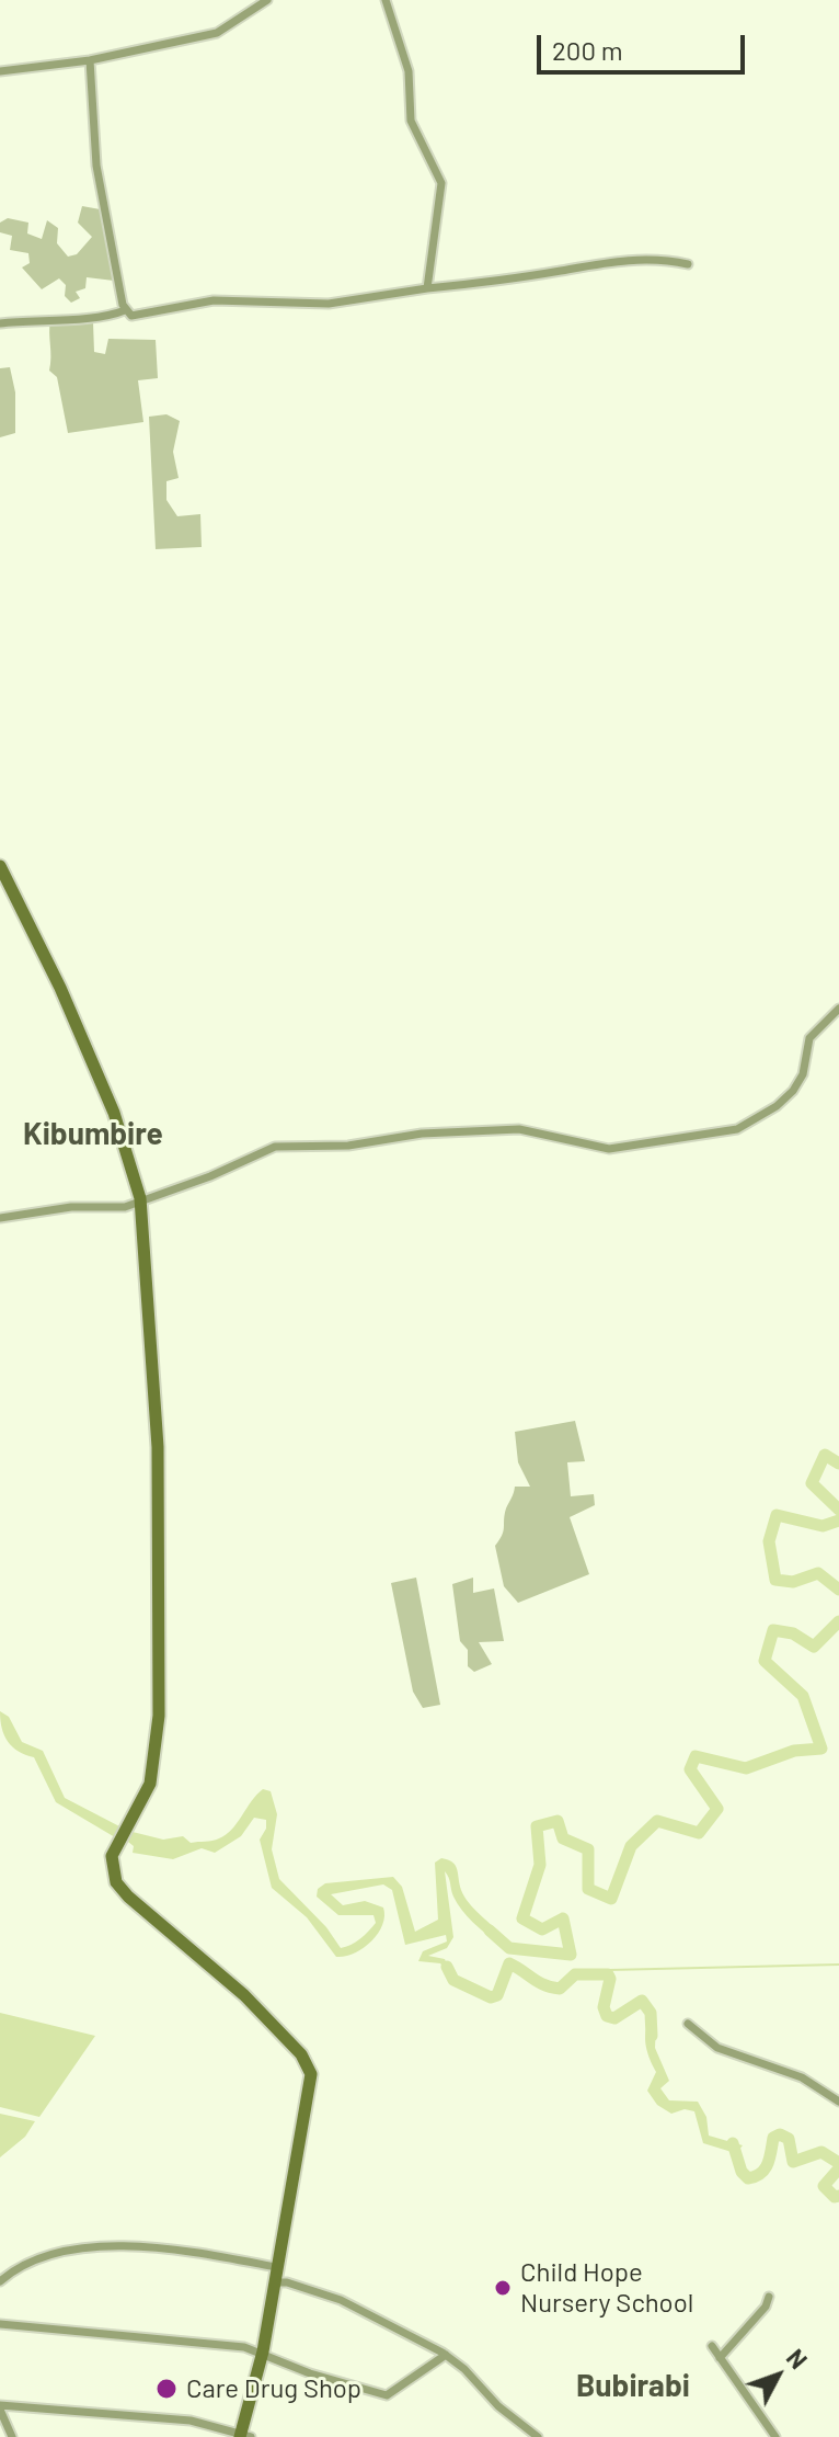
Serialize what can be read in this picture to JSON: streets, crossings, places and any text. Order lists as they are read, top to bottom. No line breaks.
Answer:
{"districts":["Kibumbire","Bubirabi"],"places":["Child Hope Nursery School","Care Drug Shop"],"scale_bar":"200 m","north":"top right"}
